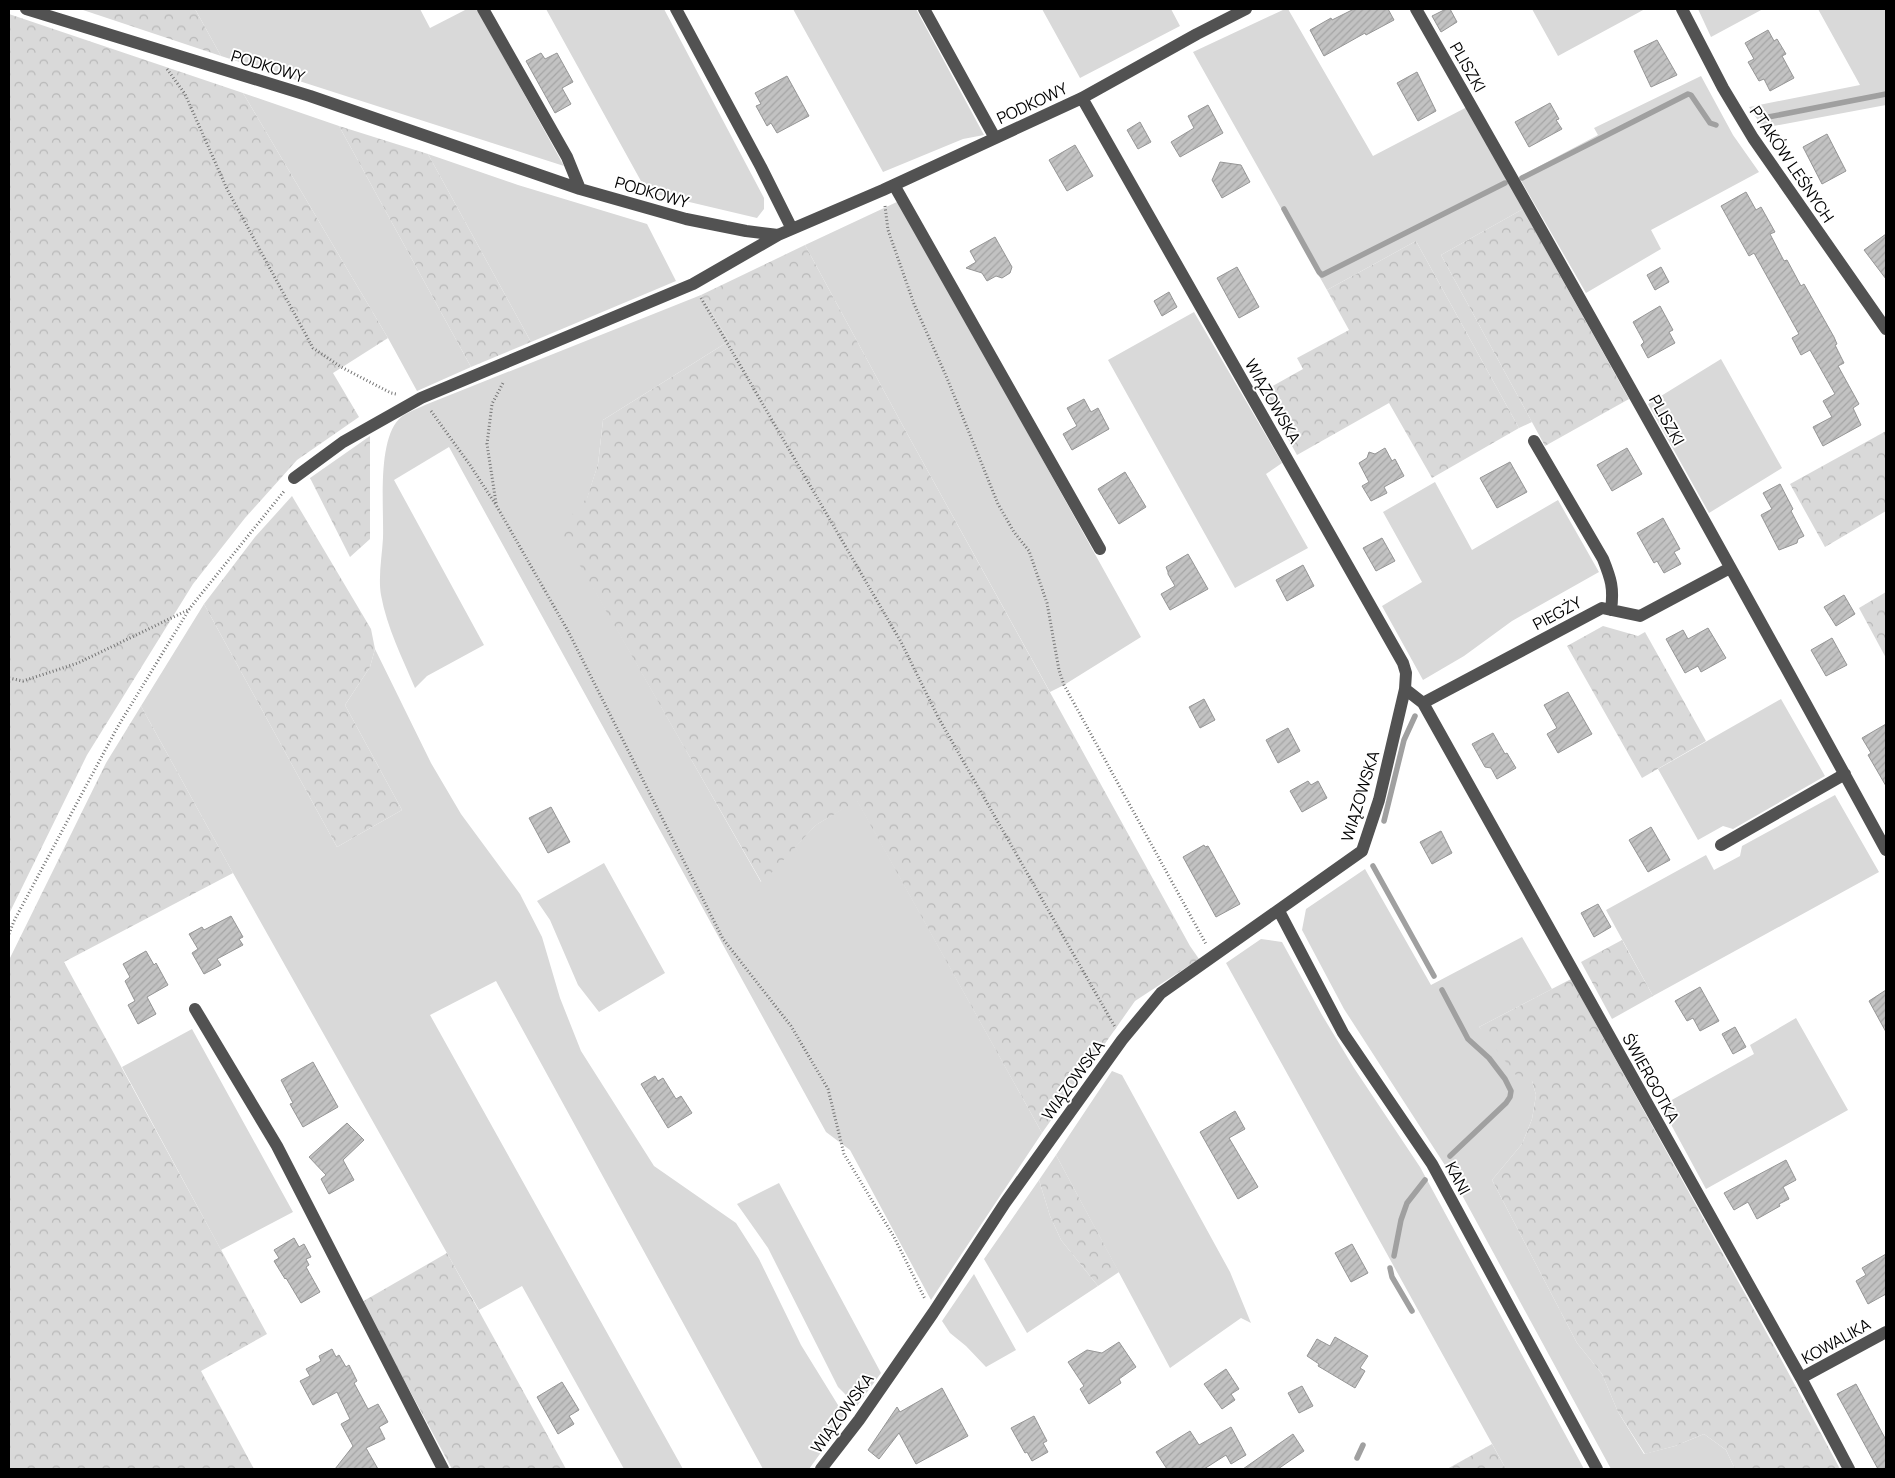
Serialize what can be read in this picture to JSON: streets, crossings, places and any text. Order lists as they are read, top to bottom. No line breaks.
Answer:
{"streets":{"street":["PODKOWY","PLISZKI","PTAKÓW LEŚNYCH","WIĄZOWSKA","PIEGŻY","ŚWIERGOTKA","KANI","KOWALIKA"]},"crossings":[["PODKOWY","WIĄZOWSKA"],["PLISZKI","PIEGŻY"],["WIĄZOWSKA","KANI"],["PIEGŻY","ŚWIERGOTKA"],["ŚWIERGOTKA","KOWALIKA"]]}
